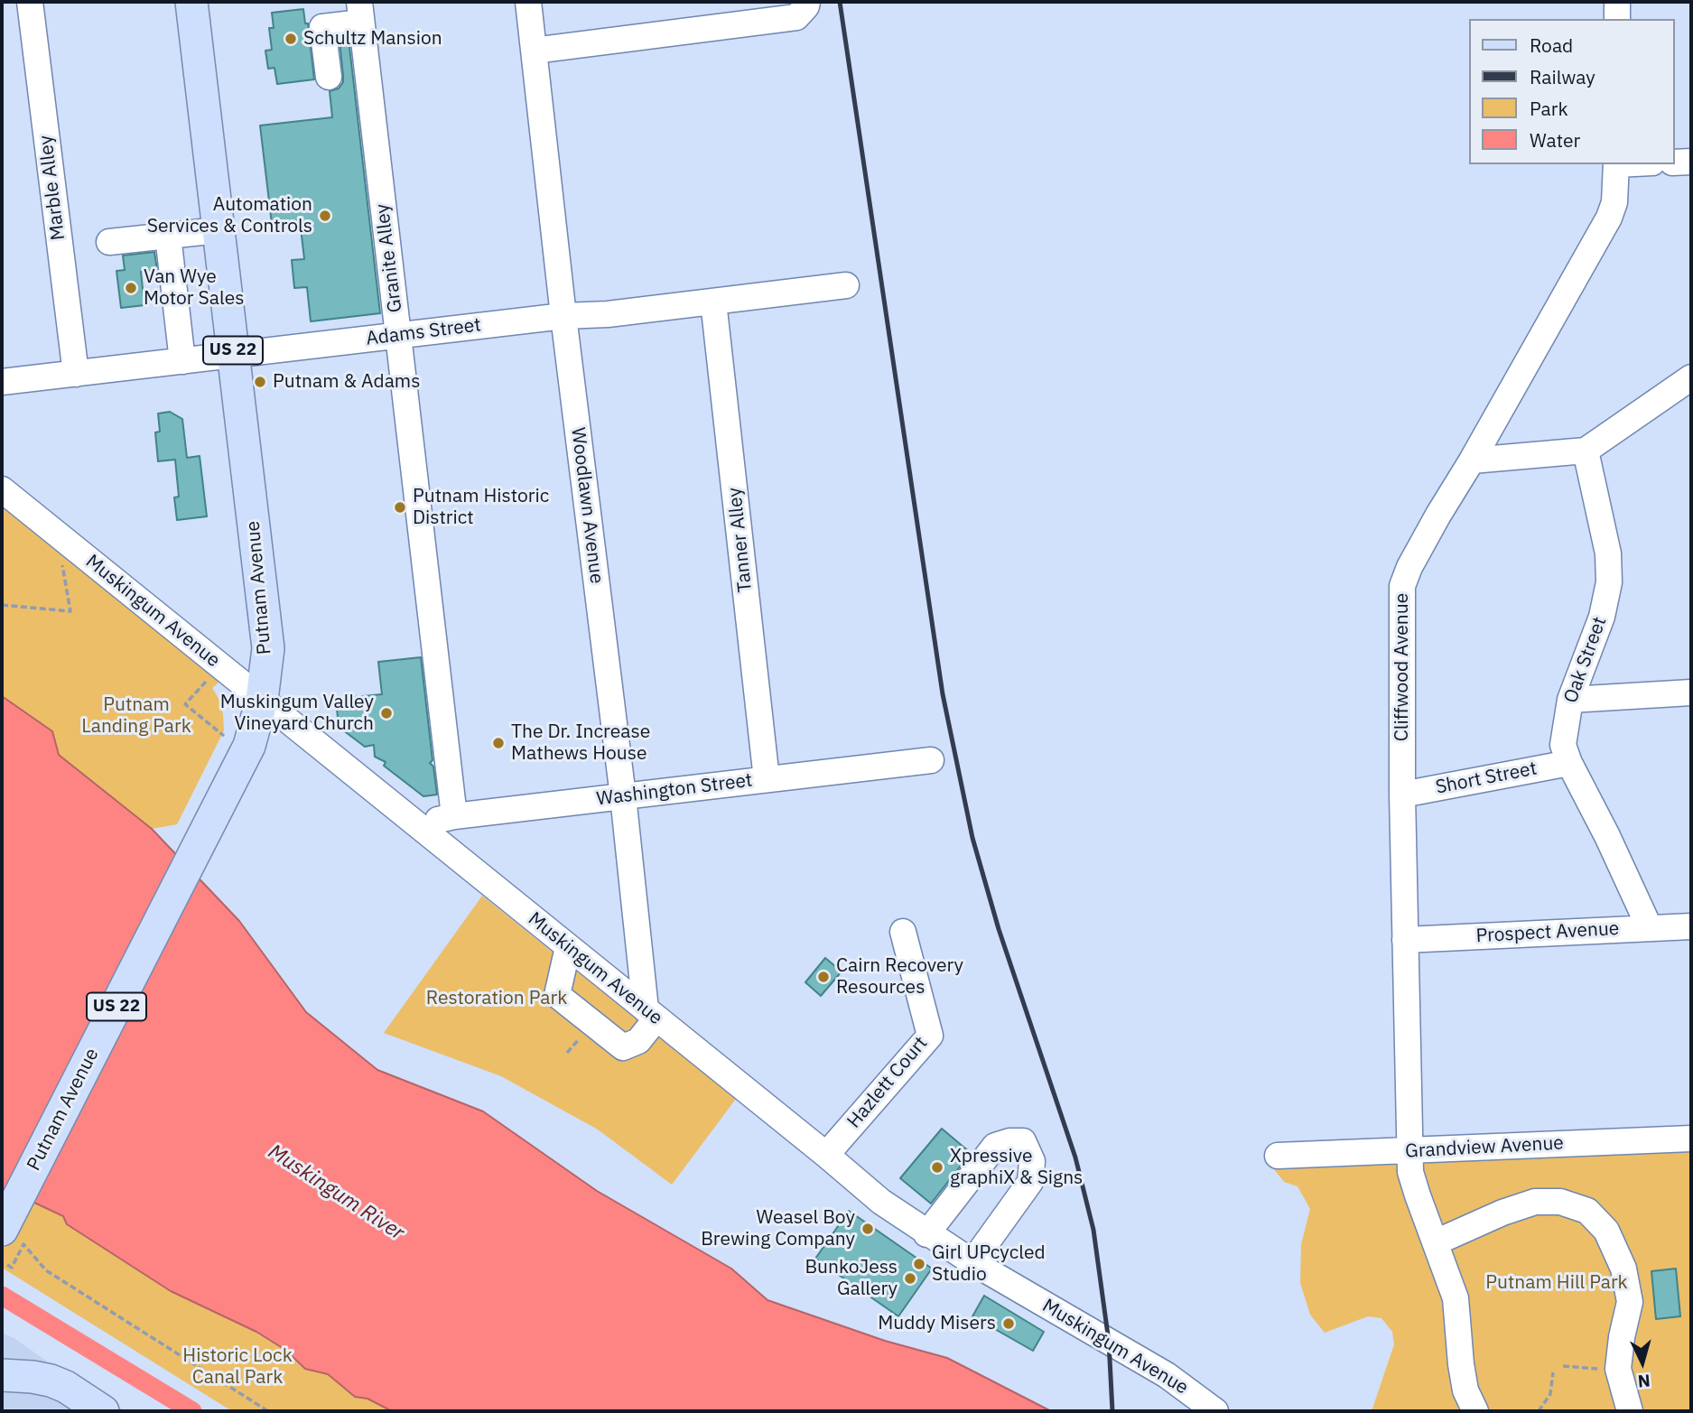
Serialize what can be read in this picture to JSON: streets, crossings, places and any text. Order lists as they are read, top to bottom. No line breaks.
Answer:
{"streets":{"main road":["US 22","Putnam Avenue"],"street":["Marble Alley","Granite Alley","Adams Street","Woodlawn Avenue","Tanner Alley","Muskingum Avenue","Oak Street","Cliffwood Avenue","Short Street","Washington Street","Prospect Avenue","Hazlett Court","Grandview Avenue"]},"crossings":[["Marble Alley","Adams Street"],["Granite Alley","Adams Street"],["Granite Alley","Washington Street"],["Adams Street","Woodlawn Avenue"],["Adams Street","Tanner Alley"],["Adams Street","Putnam Avenue"],["Woodlawn Avenue","Muskingum Avenue"],["Woodlawn Avenue","Washington Street"],["Tanner Alley","Washington Street"],["Putnam Avenue","Muskingum Avenue"],["Muskingum Avenue","Washington Street"],["Muskingum Avenue","Hazlett Court"],["Oak Street","Short Street"],["Oak Street","Prospect Avenue"],["Cliffwood Avenue","Short Street"],["Cliffwood Avenue","Prospect Avenue"],["Cliffwood Avenue","Grandview Avenue"]],"water":["Muskingum River"],"parks":["Putnam Landing Park","Restoration Park","Putnam Hill Park","Historic Lock Canal Park"],"places":["Schultz Mansion","Automation Services & Controls","Van Wye Motor Sales","Putnam & Adams","Putnam Historic District","Muskingum Valley Vineyard Church","The Dr. Increase Mathews House","Cairn Recovery Resources","Xpressive graphiX & Signs","Weasel Boy Brewing Company","Girl UPcycled Studio","BunkoJess Gallery","Muddy Misers"],"legend":["Road","Railway","Park","Water"],"north":"bottom"}
